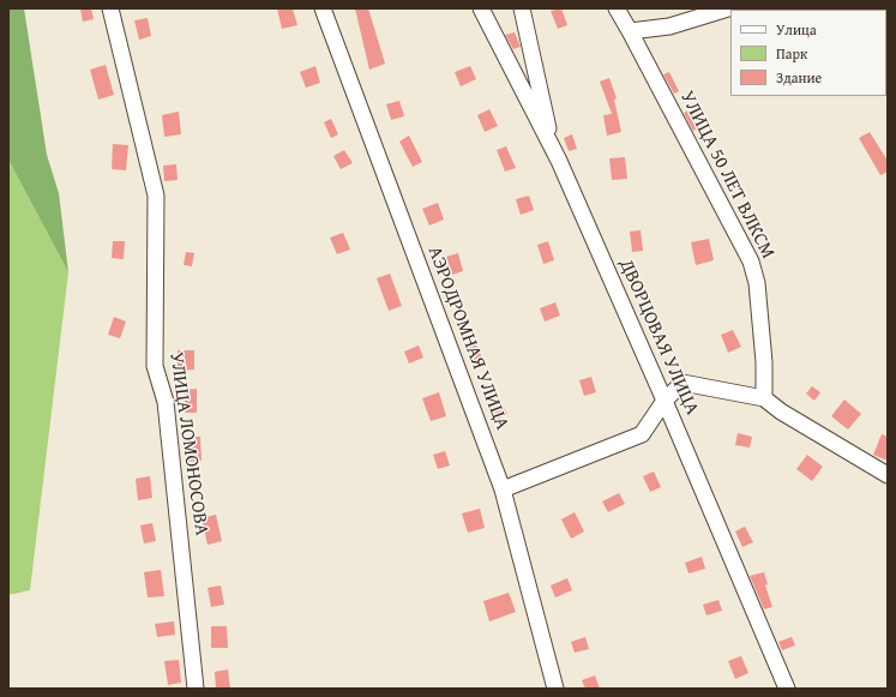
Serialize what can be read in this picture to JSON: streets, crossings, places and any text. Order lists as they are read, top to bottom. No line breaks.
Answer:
{"streets":{"street":["УЛИЦА 50 ЛЕТ ВЛКСМ","ДВОРЦОВАЯ УЛИЦА","АЭРОДРОМНАЯ УЛИЦА","УЛИЦА ЛОМОНОСОВА"]},"legend":["Улица","Парк","Здание"]}
